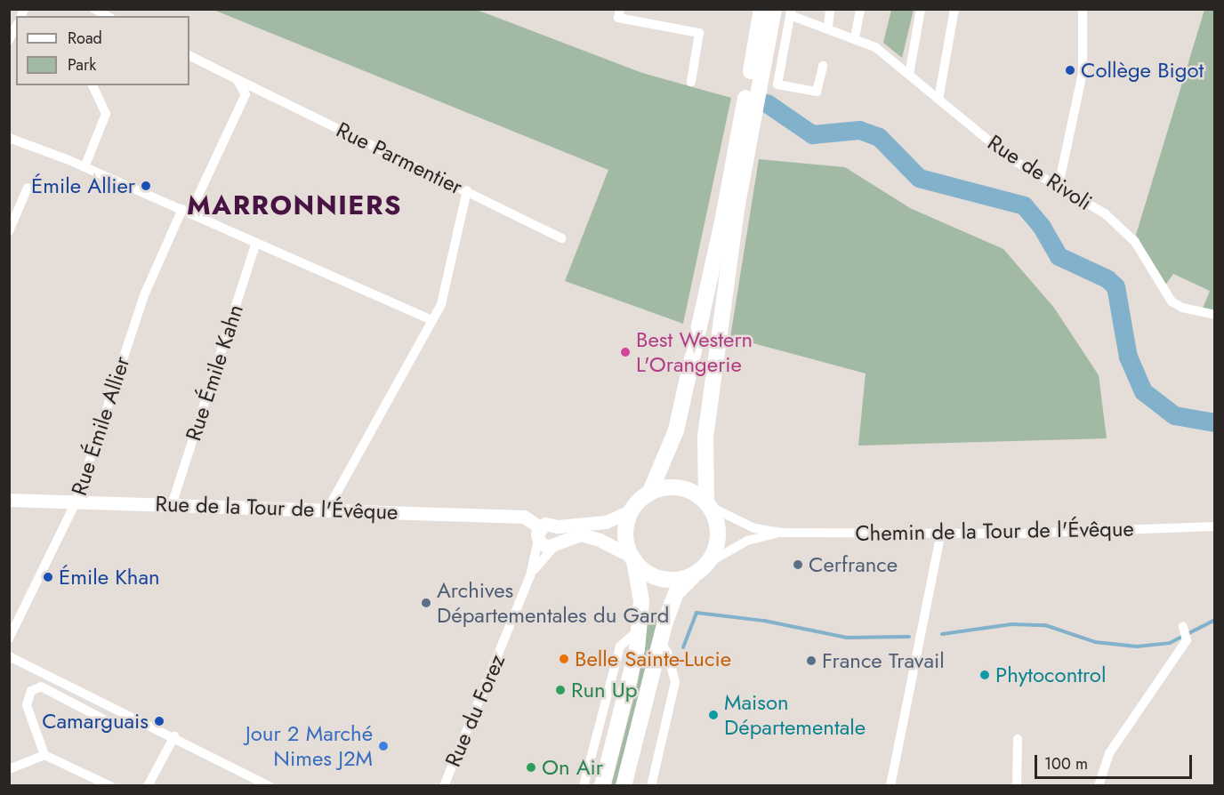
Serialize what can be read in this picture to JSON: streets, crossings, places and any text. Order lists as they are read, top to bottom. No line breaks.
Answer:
{"streets":{"street":["Rue Parmentier","Rue de Rivoli","Rue Émile Kahn","Rue Émile Allier","Rue de la Tour de l'Évêque","Chemin de la Tour de l'Évêque","Rue du Forez"]},"crossings":[["Rue Parmentier","Rue Émile Allier"],["Rue Émile Kahn","Rue de la Tour de l'Évêque"],["Rue Émile Allier","Rue de la Tour de l'Évêque"],["Rue de la Tour de l'Évêque","Rue du Forez"]],"districts":["MARRONNIERS"],"places":["Collège Bigot","Émile Allier","Best Western L'Orangerie","Cerfrance","Émile Khan","Archives Départementales du Gard","Belle Sainte-Lucie","France Travail","Phytocontrol","Run Up","Maison Départementale","Camarguais","Jour 2 Marché Nimes J2M","On Air"],"legend":["Road","Park"],"scale_bar":"100 m"}
